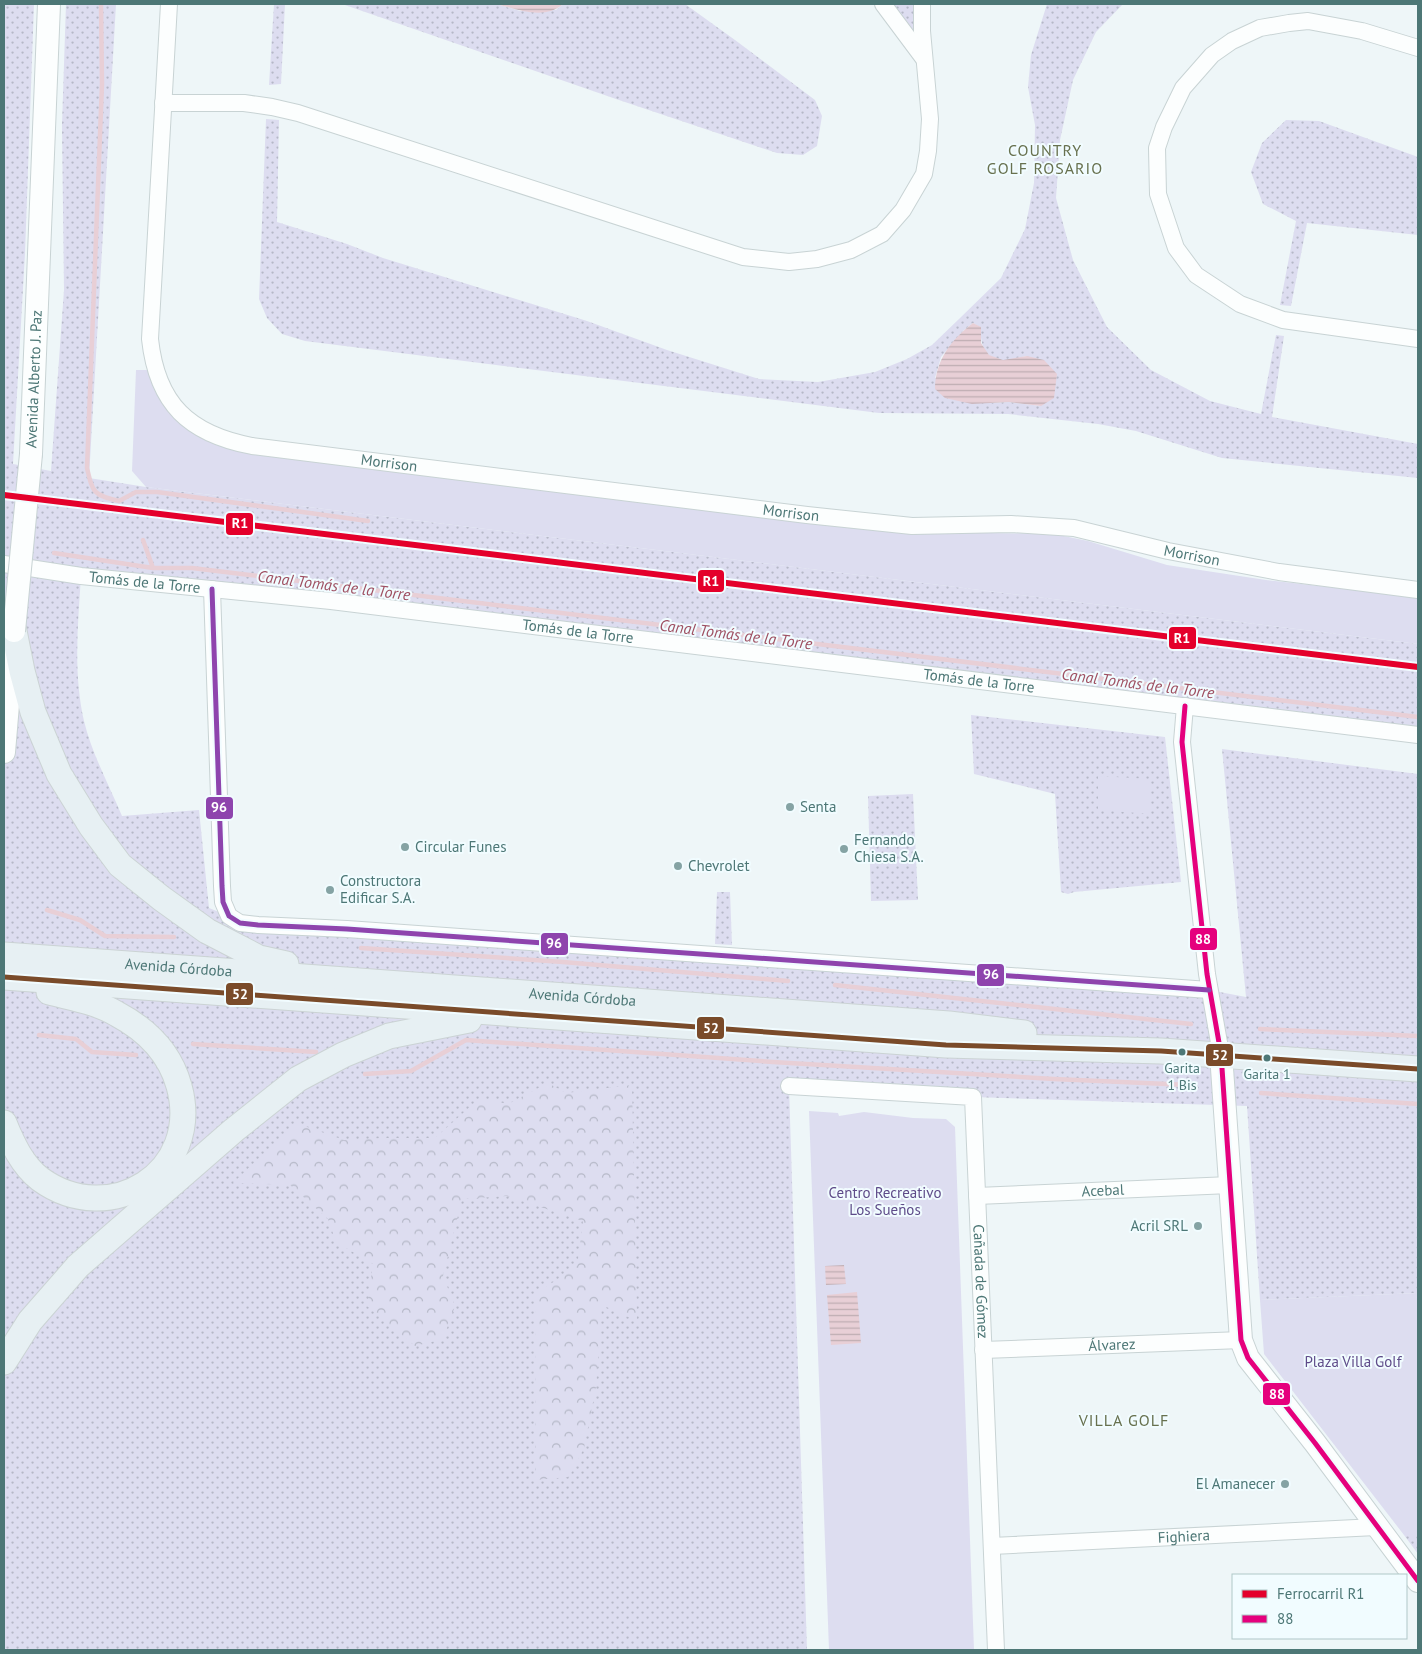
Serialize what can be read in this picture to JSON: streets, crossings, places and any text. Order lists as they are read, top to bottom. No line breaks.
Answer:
{"streets":{"main road":["Avenida Alberto J. Paz","Avenida Córdoba"],"street":["Morrison","Tomás de la Torre","Acebal","Cañada de Gómez","Álvarez","Fighiera"]},"crossings":[["Acebal","Cañada de Gómez"],["Cañada de Gómez","Álvarez"],["Cañada de Gómez","Fighiera"]],"districts":["COUNTRY GOLF ROSARIO","VILLA GOLF"],"water":["Canal Tomás de la Torre"],"parks":["Centro Recreativo Los Sueños","Plaza Villa Golf"],"places":["Senta","Circular Funes","Fernando Chiesa S.A.","Chevrolet","Constructora Edificar S.A.","Garita 1 Bis","Garita 1","Acril SRL","El Amanecer"],"lines":["rail line R1","transit line 96","transit line 88","transit line 52"],"legend":["Ferrocarril R1","88"]}
